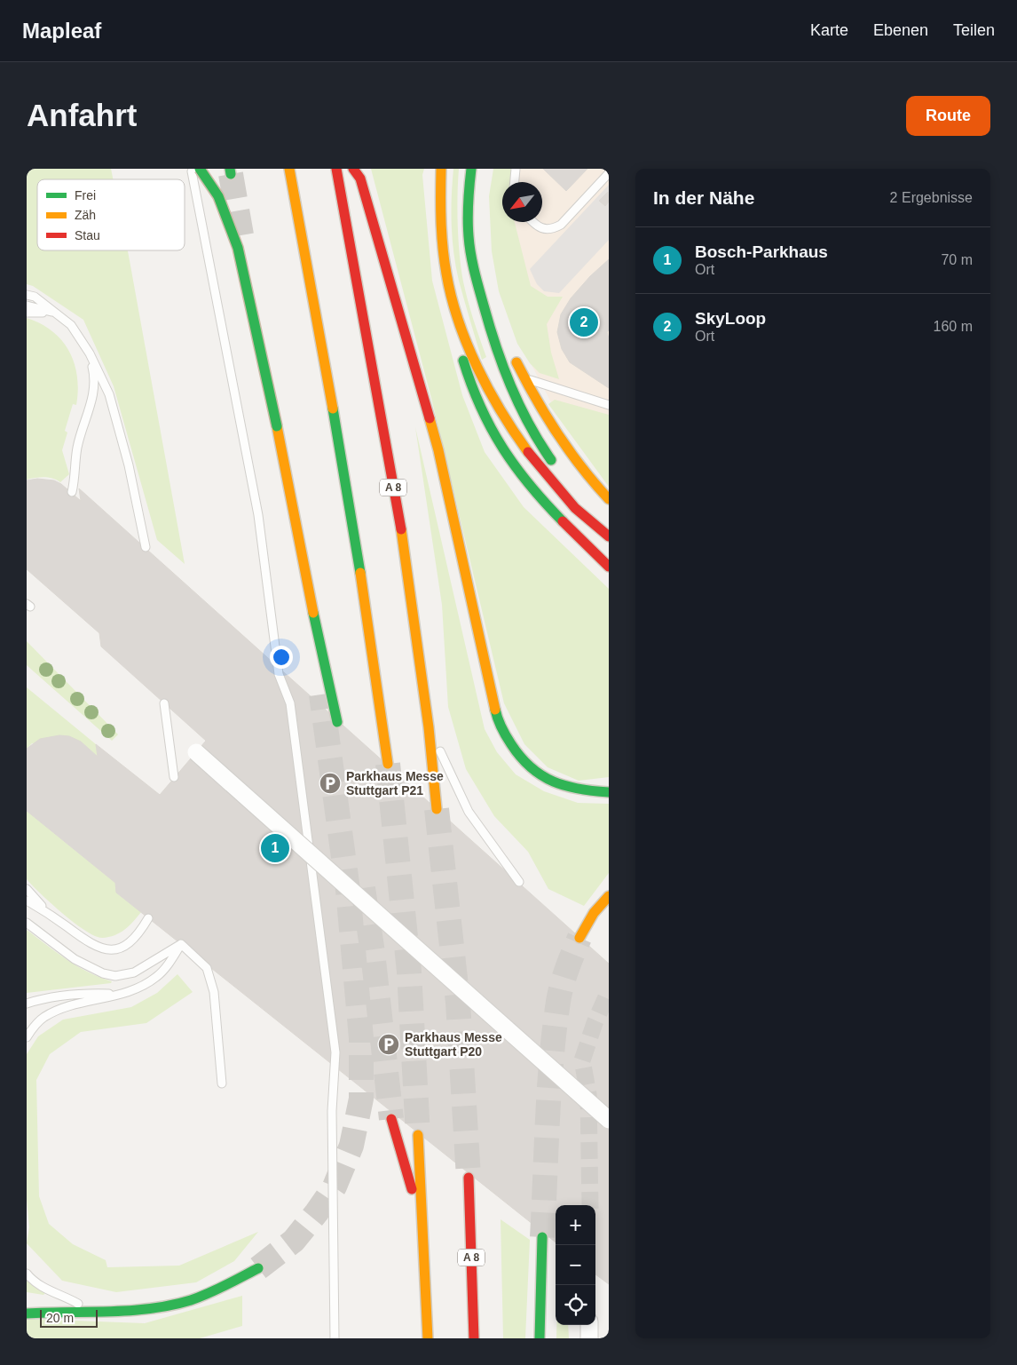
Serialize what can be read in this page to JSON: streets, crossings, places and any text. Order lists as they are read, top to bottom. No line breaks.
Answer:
{"streets":{"main road":["A 8"]},"places":{"parking":["Parkhaus Messe Stuttgart P21","Parkhaus Messe Stuttgart P20"]},"legend":["Frei","Zäh","Stau"],"scale_bar":"20 m","north":"bottom left","page":{"header":"Mapleaf","nav":["Karte","Ebenen","Teilen"],"buttons":"Route","title":"Anfahrt","heading":["In der Nähe","2 Ergebnisse"],"list":[{"mark":"1","name":"Bosch-Parkhaus","note":"Ort","value":"70 m"},{"mark":"2","name":"SkyLoop","note":"Ort","value":"160 m"}],"pins":["2","1"],"map_buttons":["+","−"],"scale":"20 m"}}
